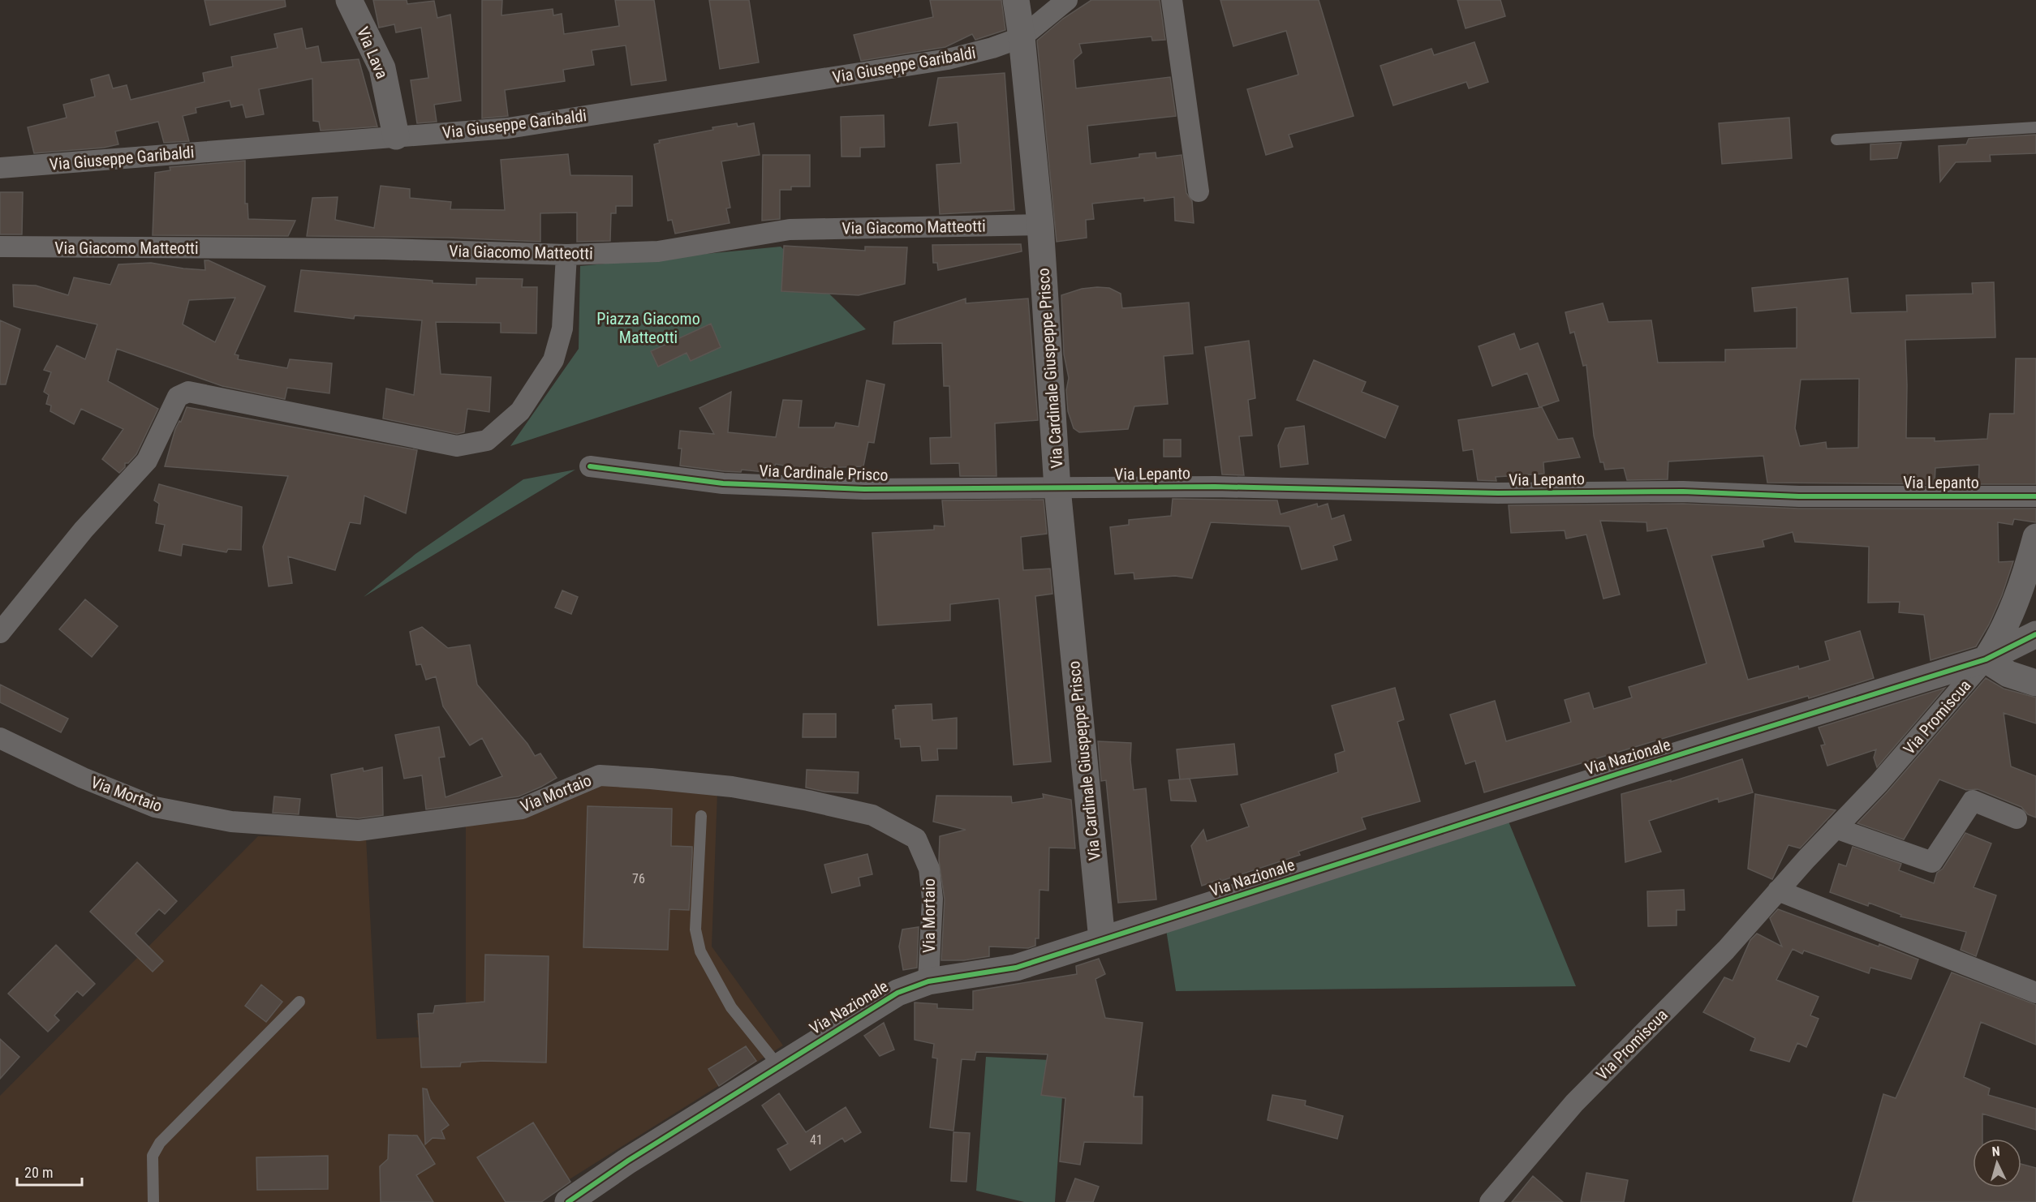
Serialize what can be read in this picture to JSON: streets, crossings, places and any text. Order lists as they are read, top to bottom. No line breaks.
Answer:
{"streets":{"street":["Via Lava","Via Giuseppe Garibaldi","Via Giacomo Matteotti","Via Cardinale Giuspeppe Prisco","Via Cardinale Prisco","Via Lepanto","Via Promiscua","Via Nazionale","Via Mortaio"]},"crossings":[["Via Lava","Via Giuseppe Garibaldi"],["Via Giuseppe Garibaldi","Via Cardinale Giuspeppe Prisco"],["Via Giacomo Matteotti","Via Cardinale Giuspeppe Prisco"],["Via Cardinale Giuspeppe Prisco","Via Cardinale Prisco"],["Via Cardinale Giuspeppe Prisco","Via Lepanto"],["Via Cardinale Giuspeppe Prisco","Via Nazionale"],["Via Cardinale Prisco","Via Lepanto"],["Via Promiscua","Via Nazionale"],["Via Nazionale","Via Mortaio"]],"parks":["Piazza Giacomo Matteotti"],"house_numbers":["76","41"],"scale_bar":"20 m","north":"top"}
